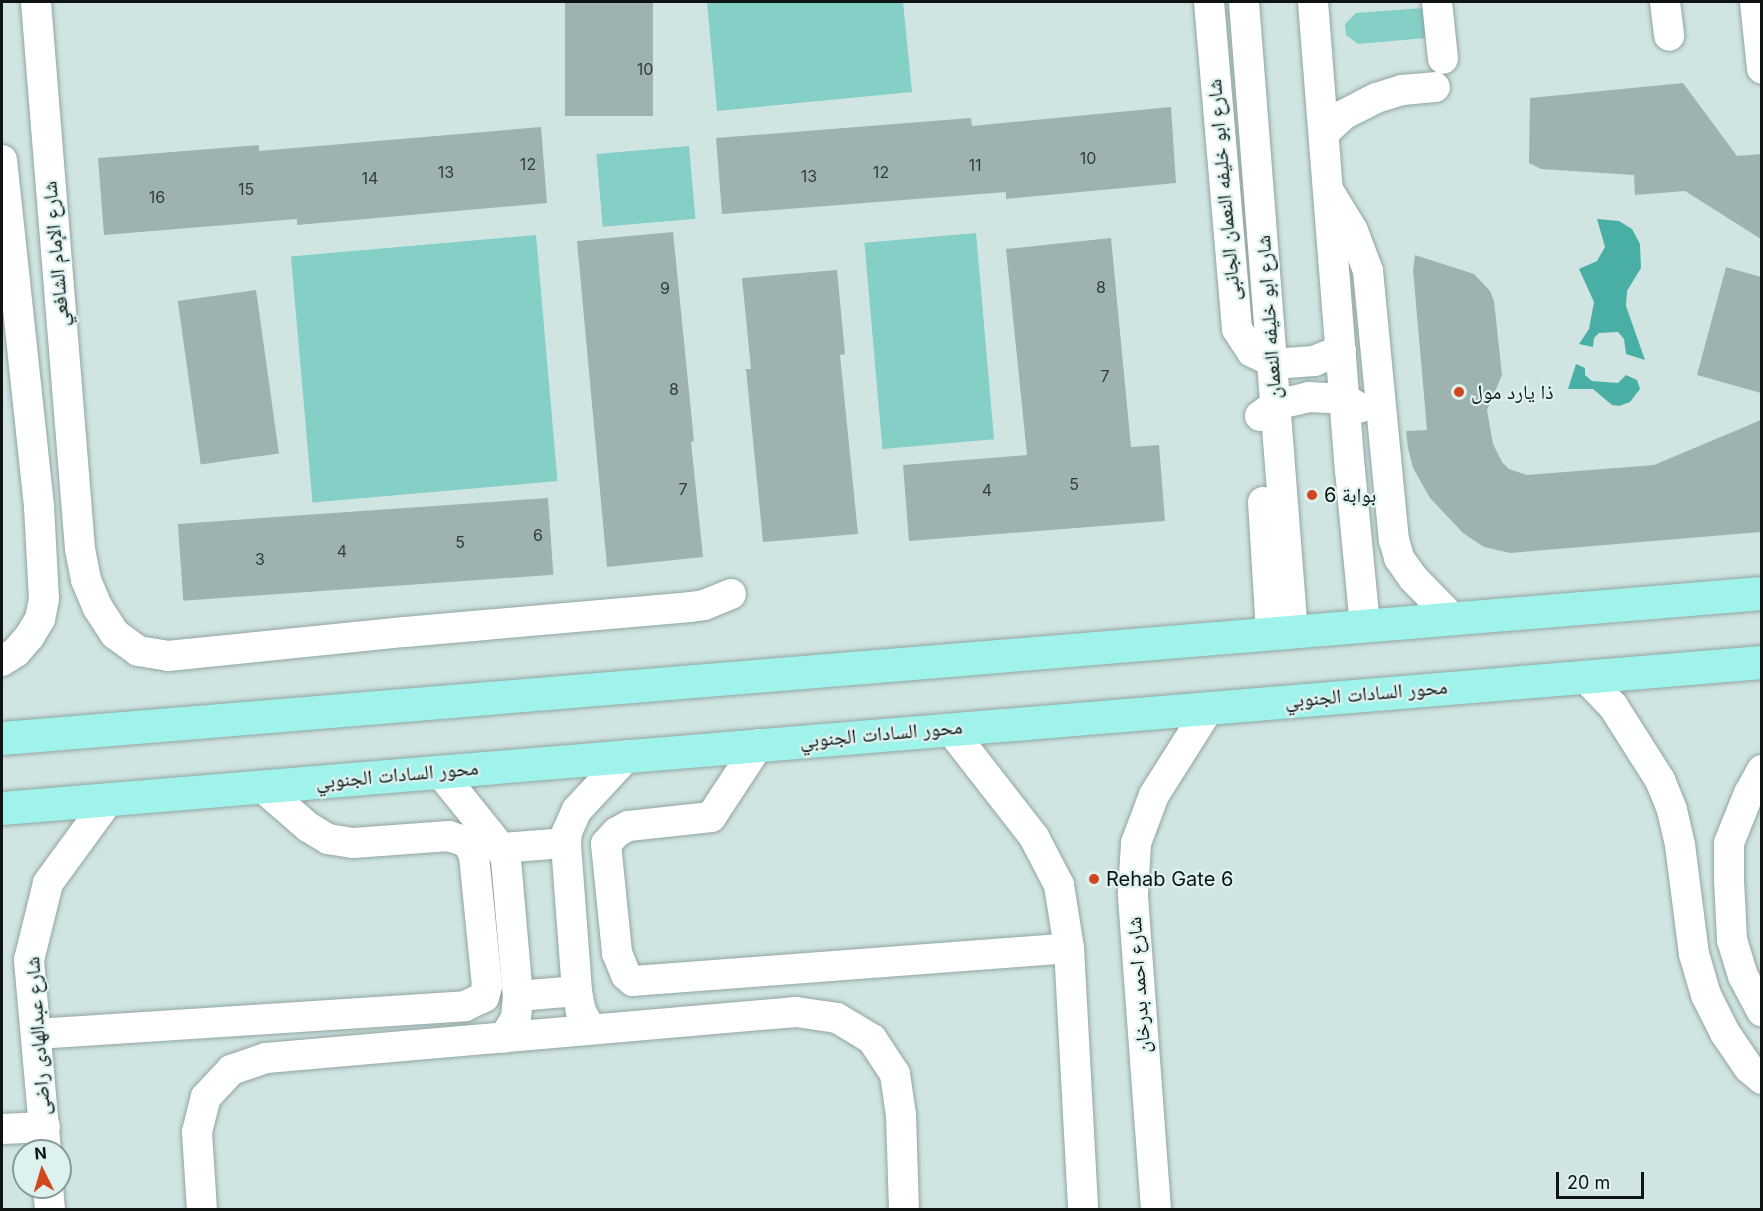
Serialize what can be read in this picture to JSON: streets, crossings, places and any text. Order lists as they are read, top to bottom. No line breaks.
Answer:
{"streets":{"main road":["محور السادات الجنوبي"],"street":["شارع ابو خليفه النعمان الجانبى","شارع الإمام الشافعي","شارع ابو خليفه النعمان","شارع احمد بدرخان","شارع عبدالهادى راضى"]},"crossings":[["شارع ابو خليفه النعمان الجانبى","شارع ابو خليفه النعمان"],["محور السادات الجنوبي","شارع احمد بدرخان"],["محور السادات الجنوبي","شارع عبدالهادى راضى"]],"places":["ذا يارد مول","بوابة 6","Rehab Gate 6"],"house_numbers":["10","10","12","11","13","12","13","14","15","16","8","9","7","8","5","7","4","6","5","4","3"],"scale_bar":"20 m","north":"top"}
